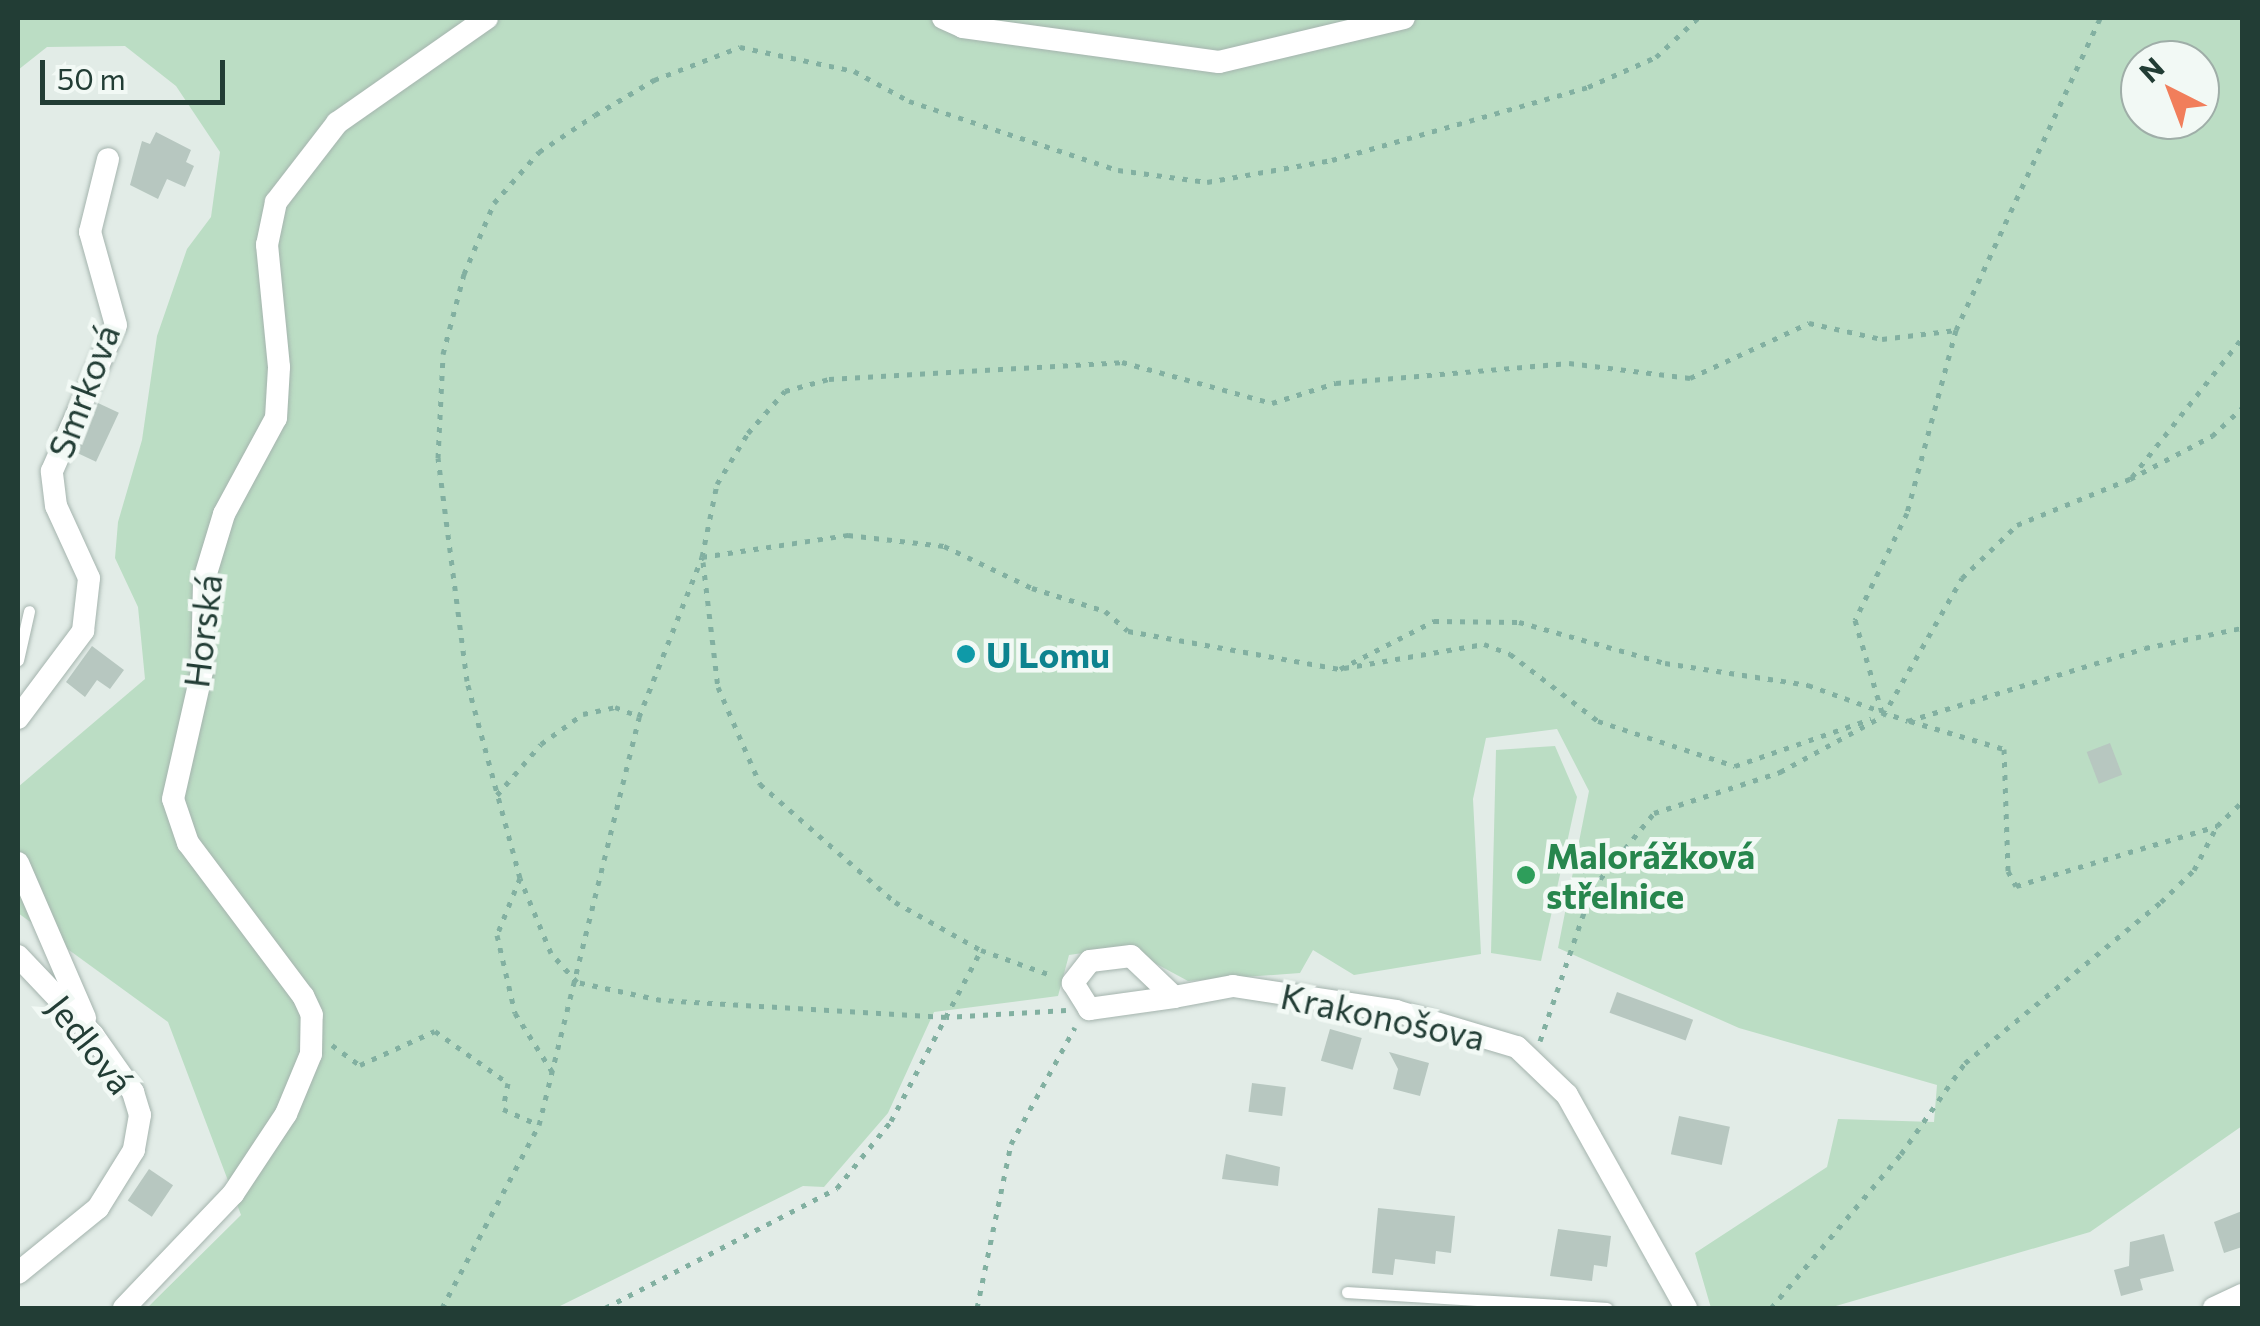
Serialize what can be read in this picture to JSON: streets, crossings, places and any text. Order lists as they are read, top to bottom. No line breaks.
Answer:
{"streets":{"street":["Smrková","Horská","Krakonošova","Jedlová"]},"places":["U Lomu","Malorážková střelnice"],"scale_bar":"50 m","north":"top left"}
